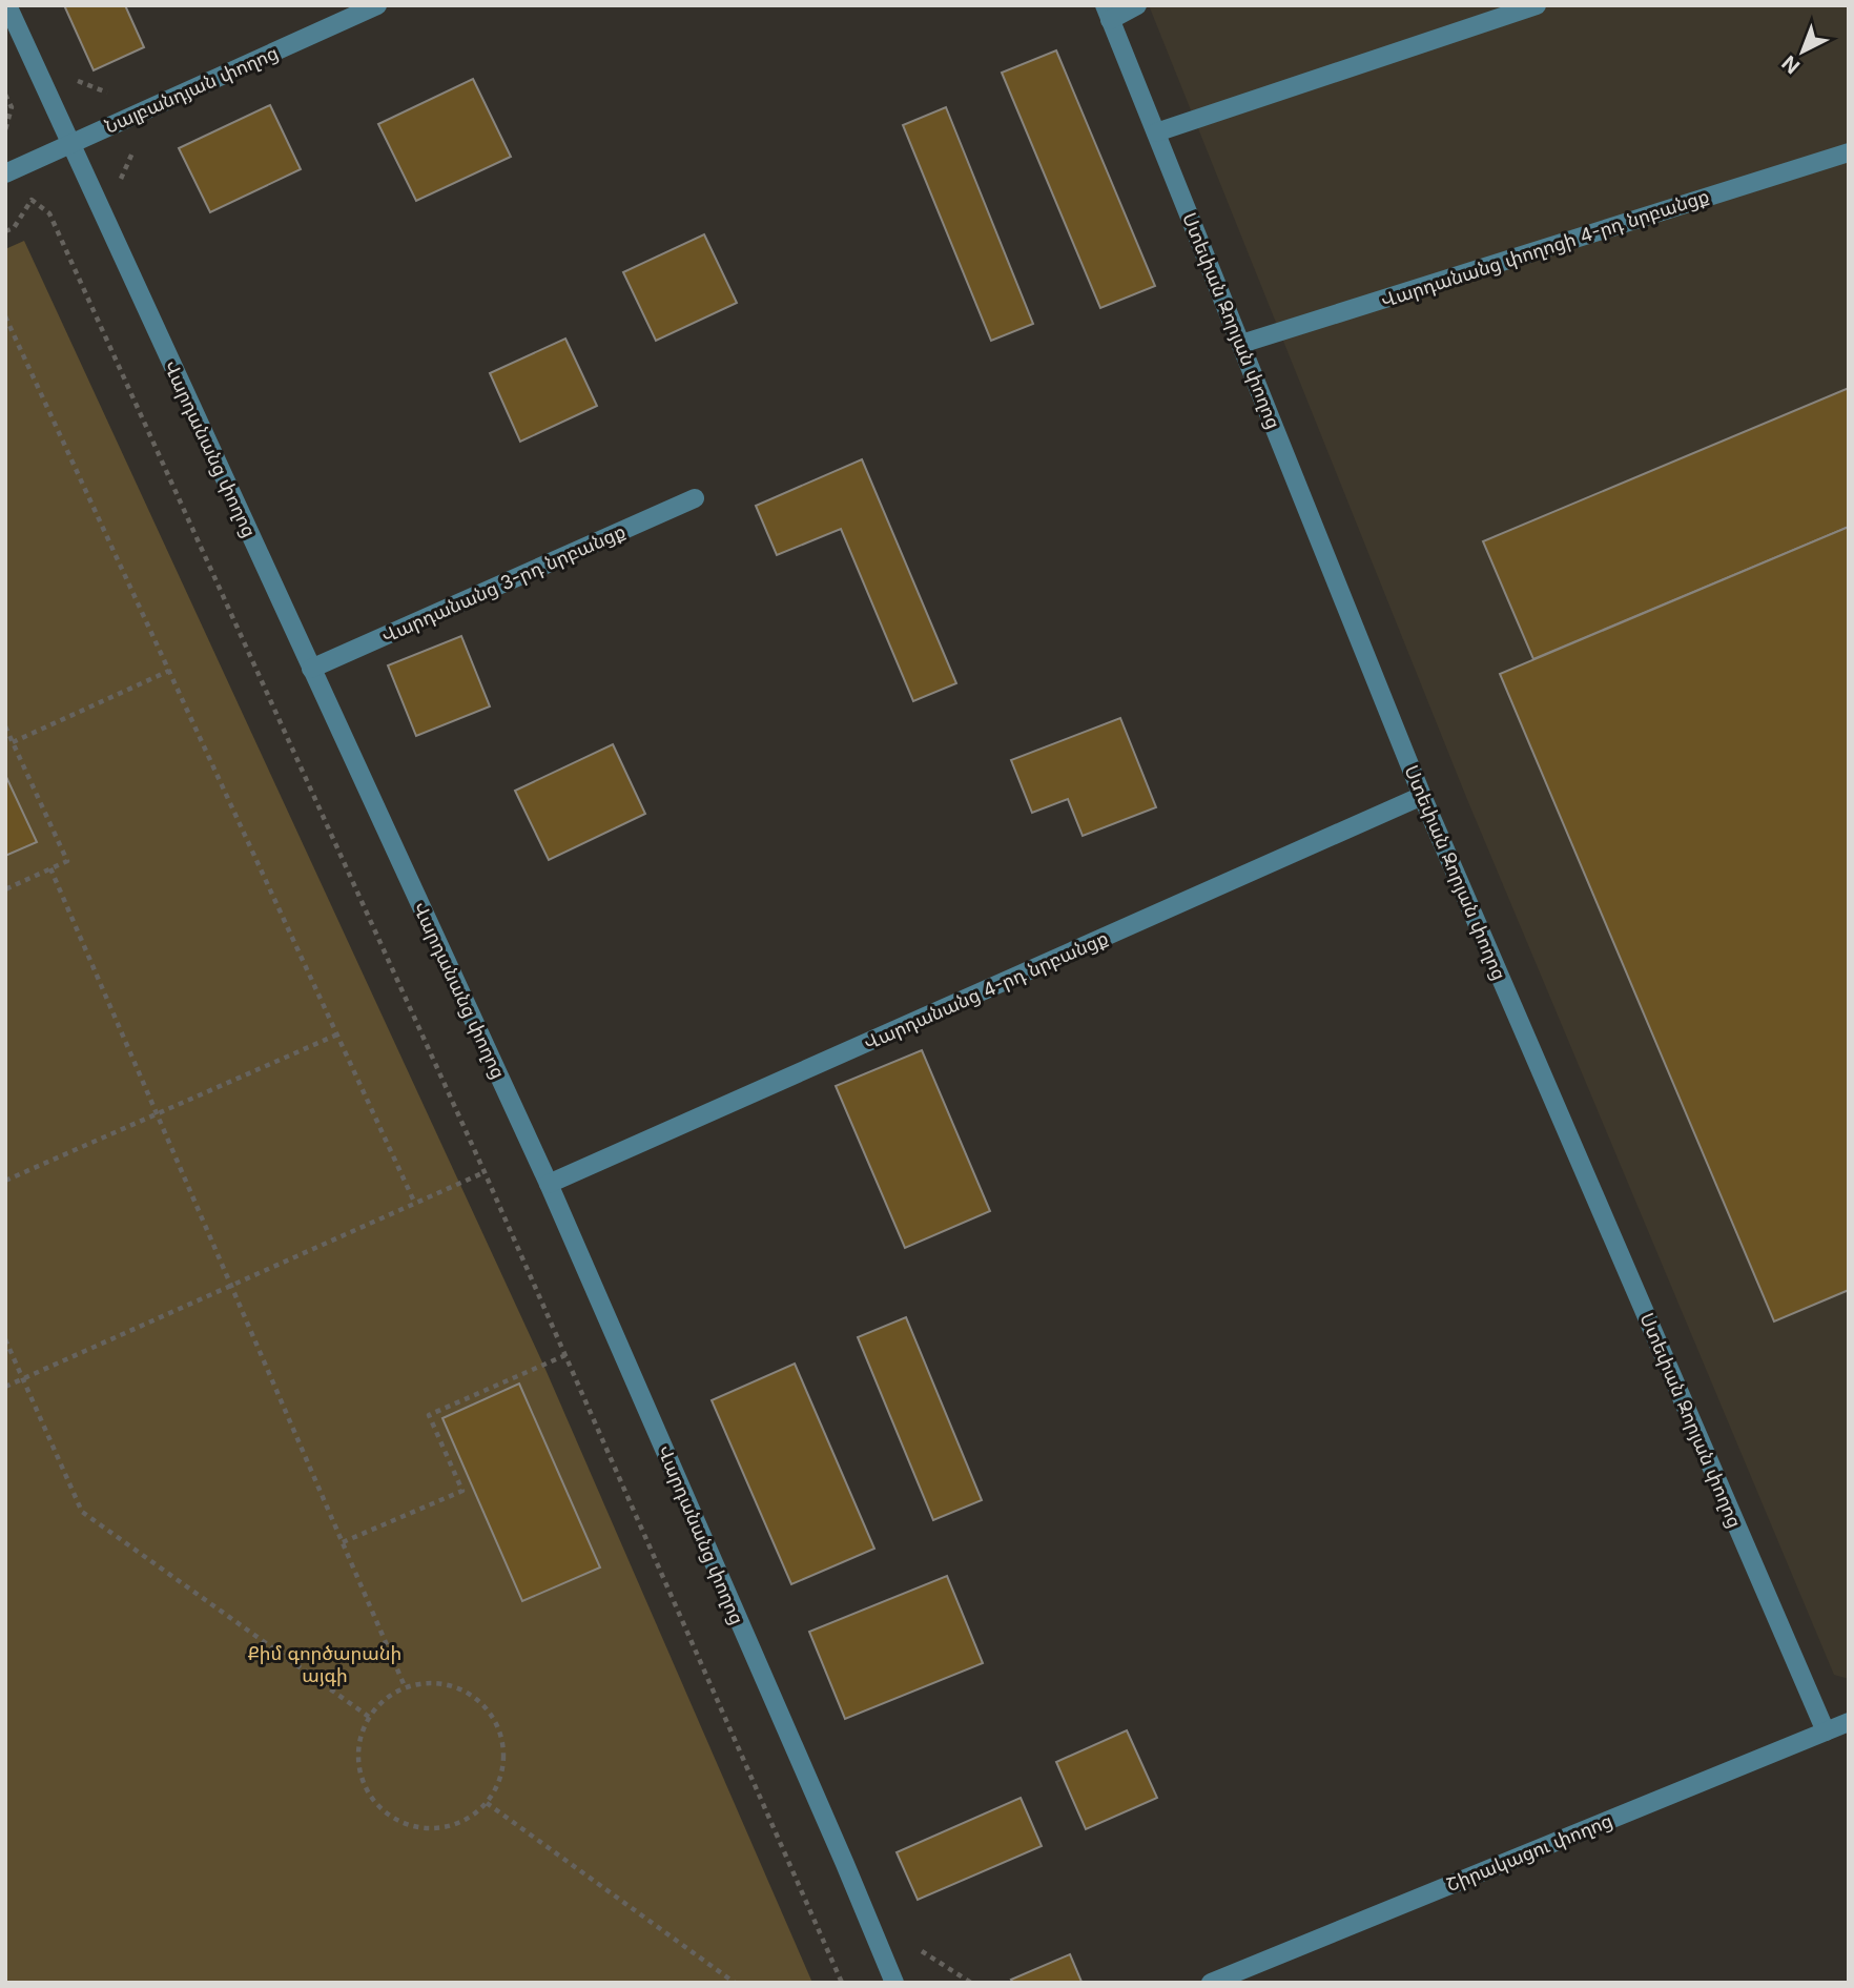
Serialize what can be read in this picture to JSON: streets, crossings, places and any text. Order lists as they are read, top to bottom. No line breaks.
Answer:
{"streets":{"street":["Նալբանդյան փողոց","Վարդանանց փողոցի 4-րդ նրբանցք","Ստեփան Զորյան փողոց","Վարդանանց փողոց","Վարդանանց 3-րդ նրբանցք","Վարդանանց 4-րդ նրբանցք","Շիրակացու փողոց"]},"crossings":[["Նալբանդյան փողոց","Վարդանանց փողոց"],["Վարդանանց փողոցի 4-րդ նրբանցք","Ստեփան Զորյան փողոց"],["Ստեփան Զորյան փողոց","Վարդանանց 4-րդ նրբանցք"],["Ստեփան Զորյան փողոց","Շիրակացու փողոց"],["Վարդանանց փողոց","Վարդանանց 3-րդ նրբանցք"],["Վարդանանց փողոց","Վարդանանց 4-րդ նրբանցք"]],"parks":["Քիմ գործարանի այգի"],"north":"bottom left"}
